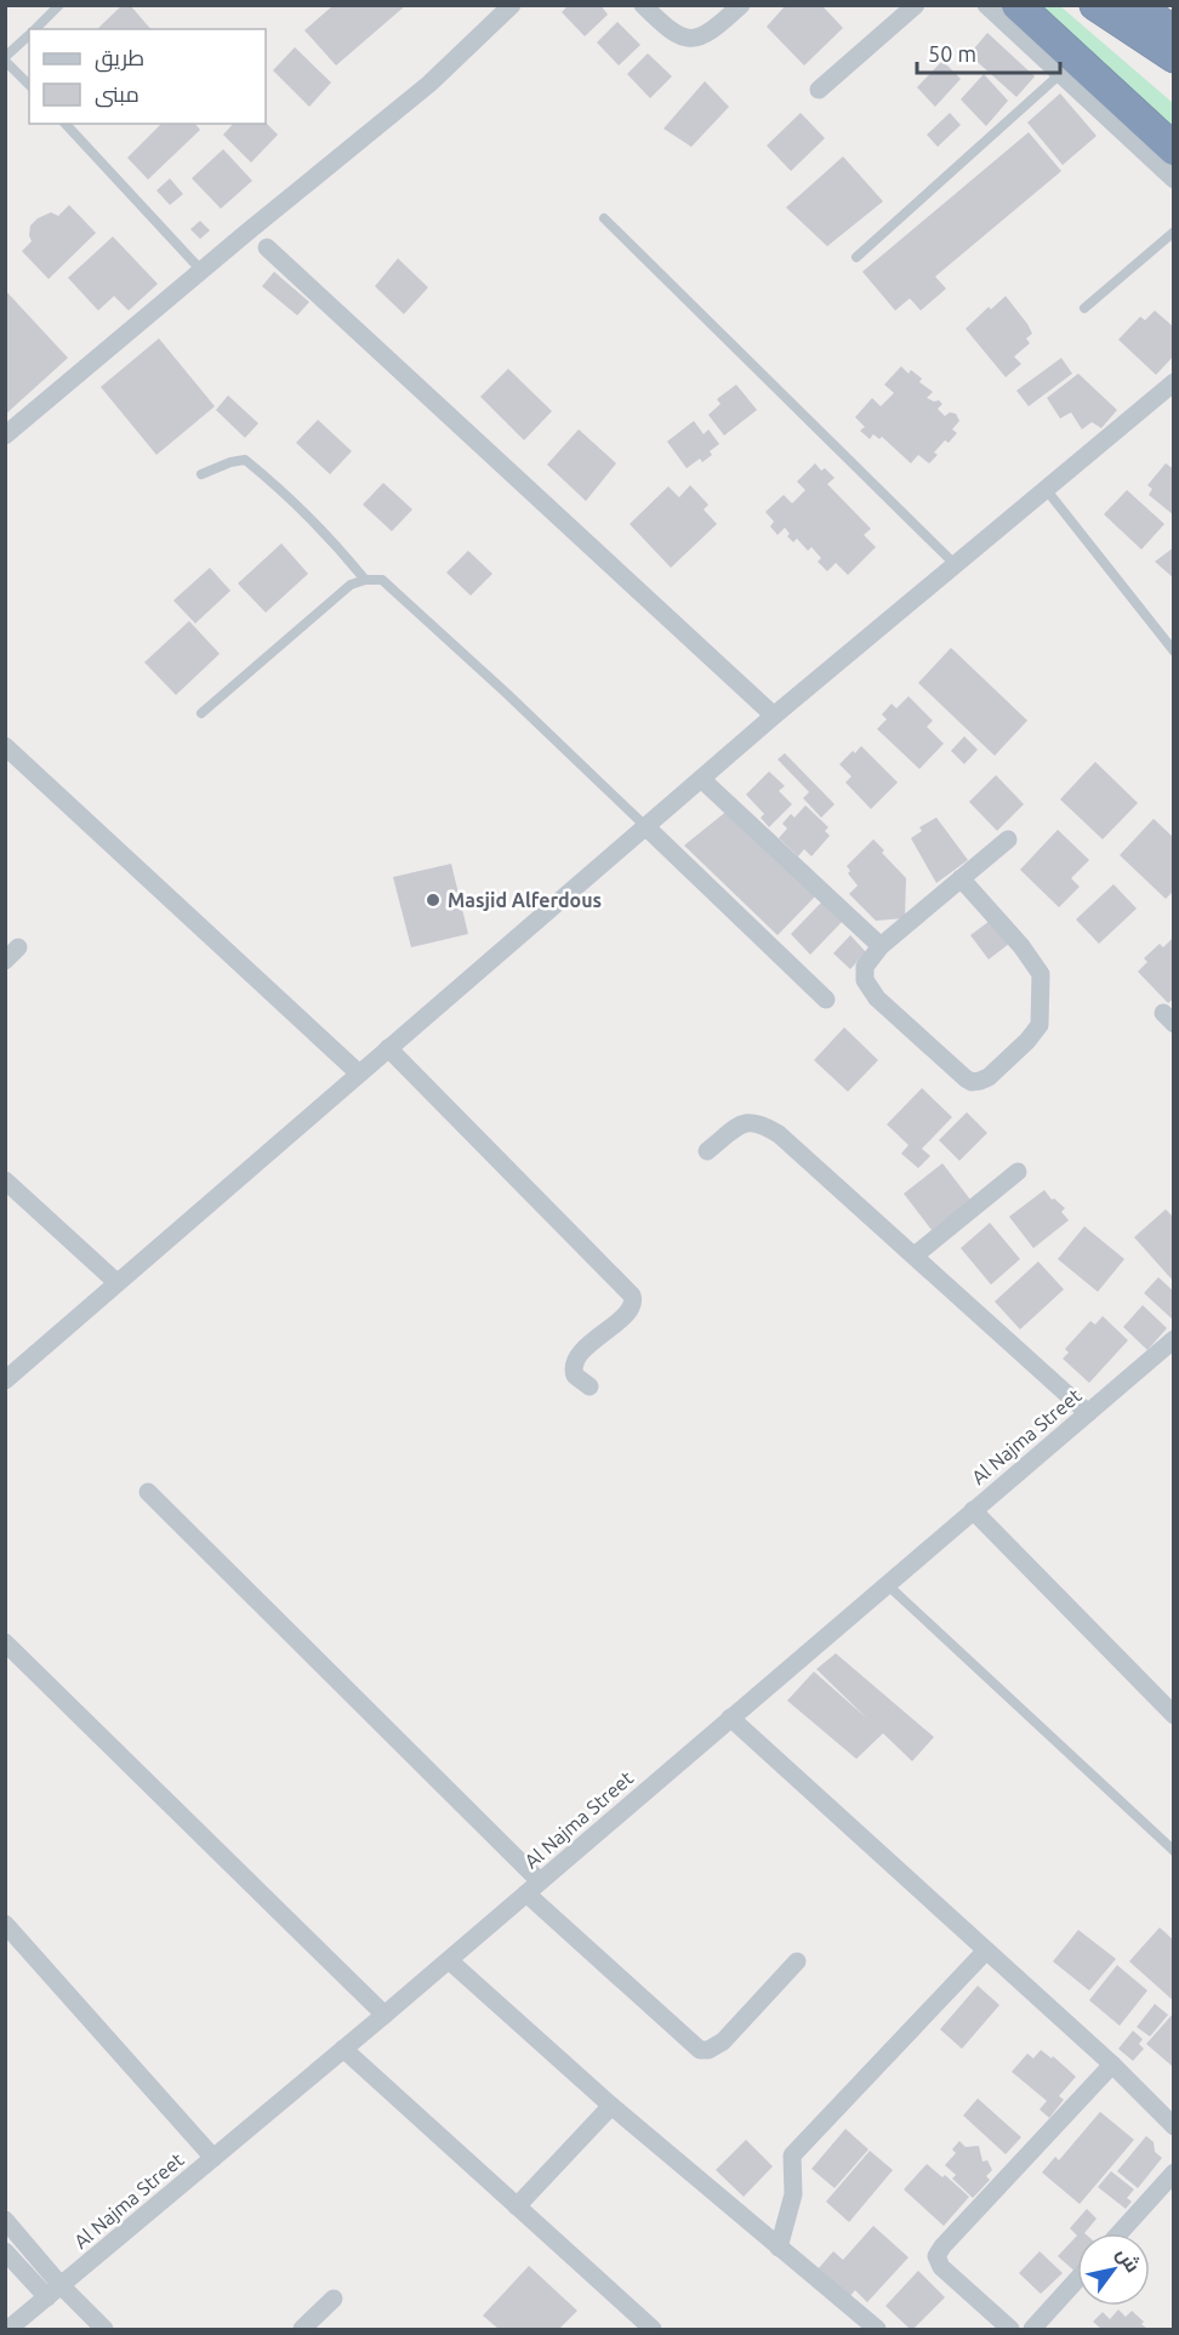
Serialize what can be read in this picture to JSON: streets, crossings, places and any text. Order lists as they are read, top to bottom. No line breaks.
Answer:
{"streets":{"street":["Al Najma Street"]},"places":["Masjid Alferdous"],"legend":["طريق","مبنى"],"scale_bar":"50 m","north":"top right"}
